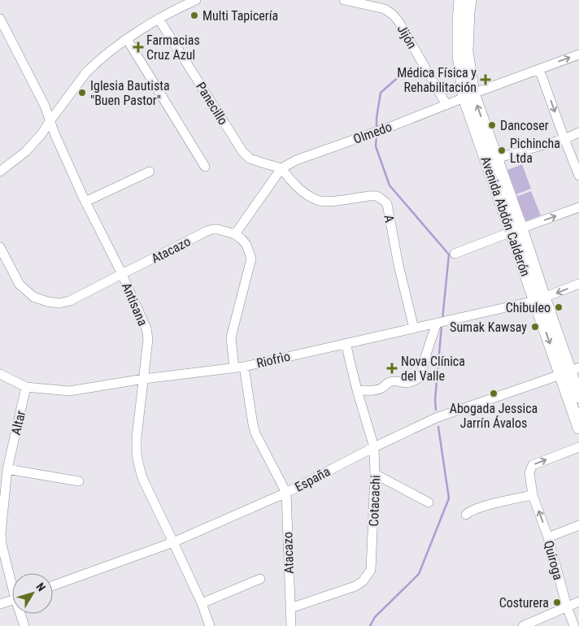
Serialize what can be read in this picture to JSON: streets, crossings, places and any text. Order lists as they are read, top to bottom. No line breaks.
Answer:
{"streets":{"main road":["Avenida Abdón Calderón"],"street":["Jijón","Panecillo","Olmedo","A","Atacazo","Antisana","Riofrìo","Altar","España","Cotacachi","Quiroga"]},"crossings":[["Jijón","Olmedo"],["Panecillo","Olmedo"],["Panecillo","A"],["Olmedo","Avenida Abdón Calderón"],["Olmedo","A"],["Avenida Abdón Calderón","Riofrìo"],["Avenida Abdón Calderón","España"],["A","Riofrìo"],["Atacazo","Antisana"],["Atacazo","Riofrìo"],["Atacazo","España"],["Atacazo","Cotacachi"],["Antisana","Riofrìo"],["Antisana","España"],["Riofrìo","Altar"],["Riofrìo","Cotacachi"],["España","Cotacachi"]],"places":{"other":["Multi Tapicería","Iglesia Bautista \"Buen Pastor\"","Dancoser","Pichincha Ltda","Chibuleo","Sumak Kawsay","Abogada Jessica Jarrín Ávalos","Costurera"],"health":["Farmacias Cruz Azul","Médica Física y Rehabilitación","Nova Clínica del Valle"]},"north":"top right"}
